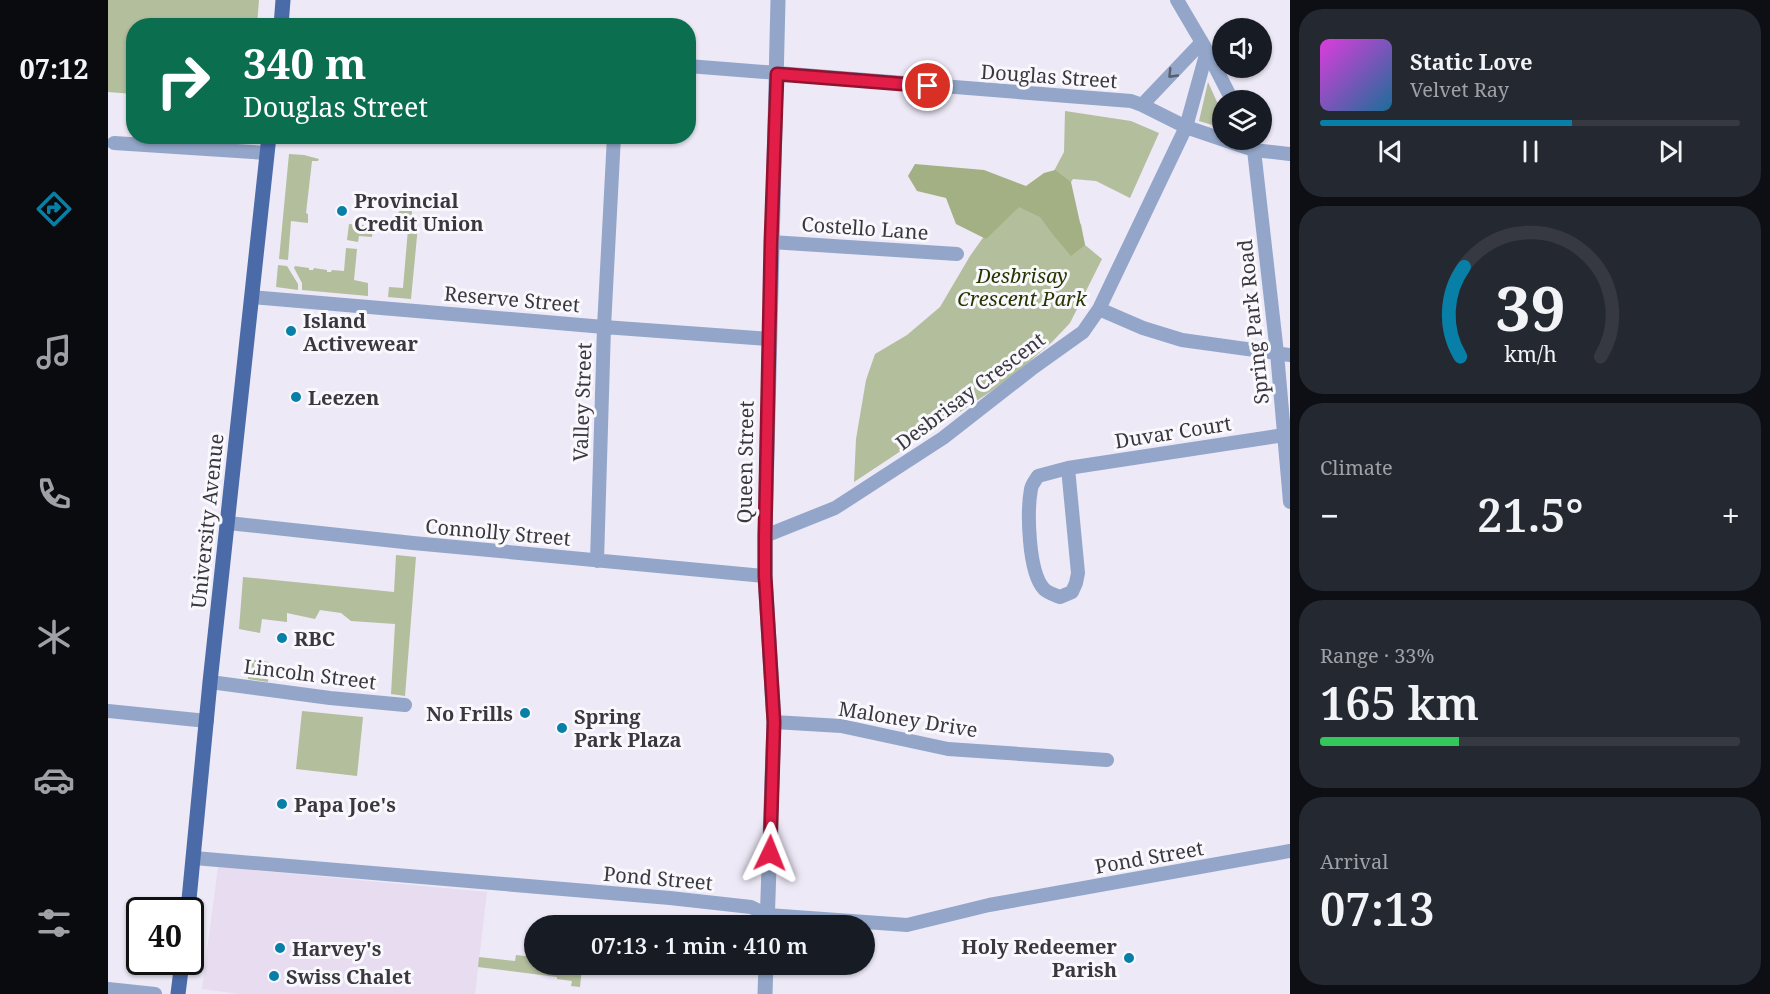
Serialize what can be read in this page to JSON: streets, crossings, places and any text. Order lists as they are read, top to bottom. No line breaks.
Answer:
{"streets":{"main road":["University Avenue"],"street":["Douglas Street","Costello Lane","Reserve Street","Spring Park Road","Desbrisay Crescent","Valley Street","Duvar Court","Queen Street","Connolly Street","Lincoln Street","Maloney Drive","Pond Street"]},"crossings":[["Douglas Street","Desbrisay Crescent"],["Douglas Street","Queen Street"],["Costello Lane","Queen Street"],["Reserve Street","Valley Street"],["Reserve Street","Queen Street"],["Reserve Street","University Avenue"],["Spring Park Road","Duvar Court"],["Desbrisay Crescent","Queen Street"],["Valley Street","Connolly Street"],["Queen Street","Connolly Street"],["Queen Street","Maloney Drive"],["University Avenue","Connolly Street"],["University Avenue","Lincoln Street"],["University Avenue","Pond Street"]],"parks":["Desbrisay Crescent Park"],"places":["Provincial Credit Union","Island Activewear","Leezen","RBC","No Frills","Spring Park Plaza","Papa Joe's","Harvey's","Holy Redeemer Parish","Swiss Chalet"],"page":{"tabs":"07:12","turn":["340 m","Douglas Street"],"song":["Static Love","Velvet Ray"],"tile":["Climate",["Range · 33%","165 km"],["Arrival","07:13"]],"heat":["−","21.5°","+"],"limit":"40","trip":"07:13 · 1 min · 410 m","gauge":["39","km/h"]}}
